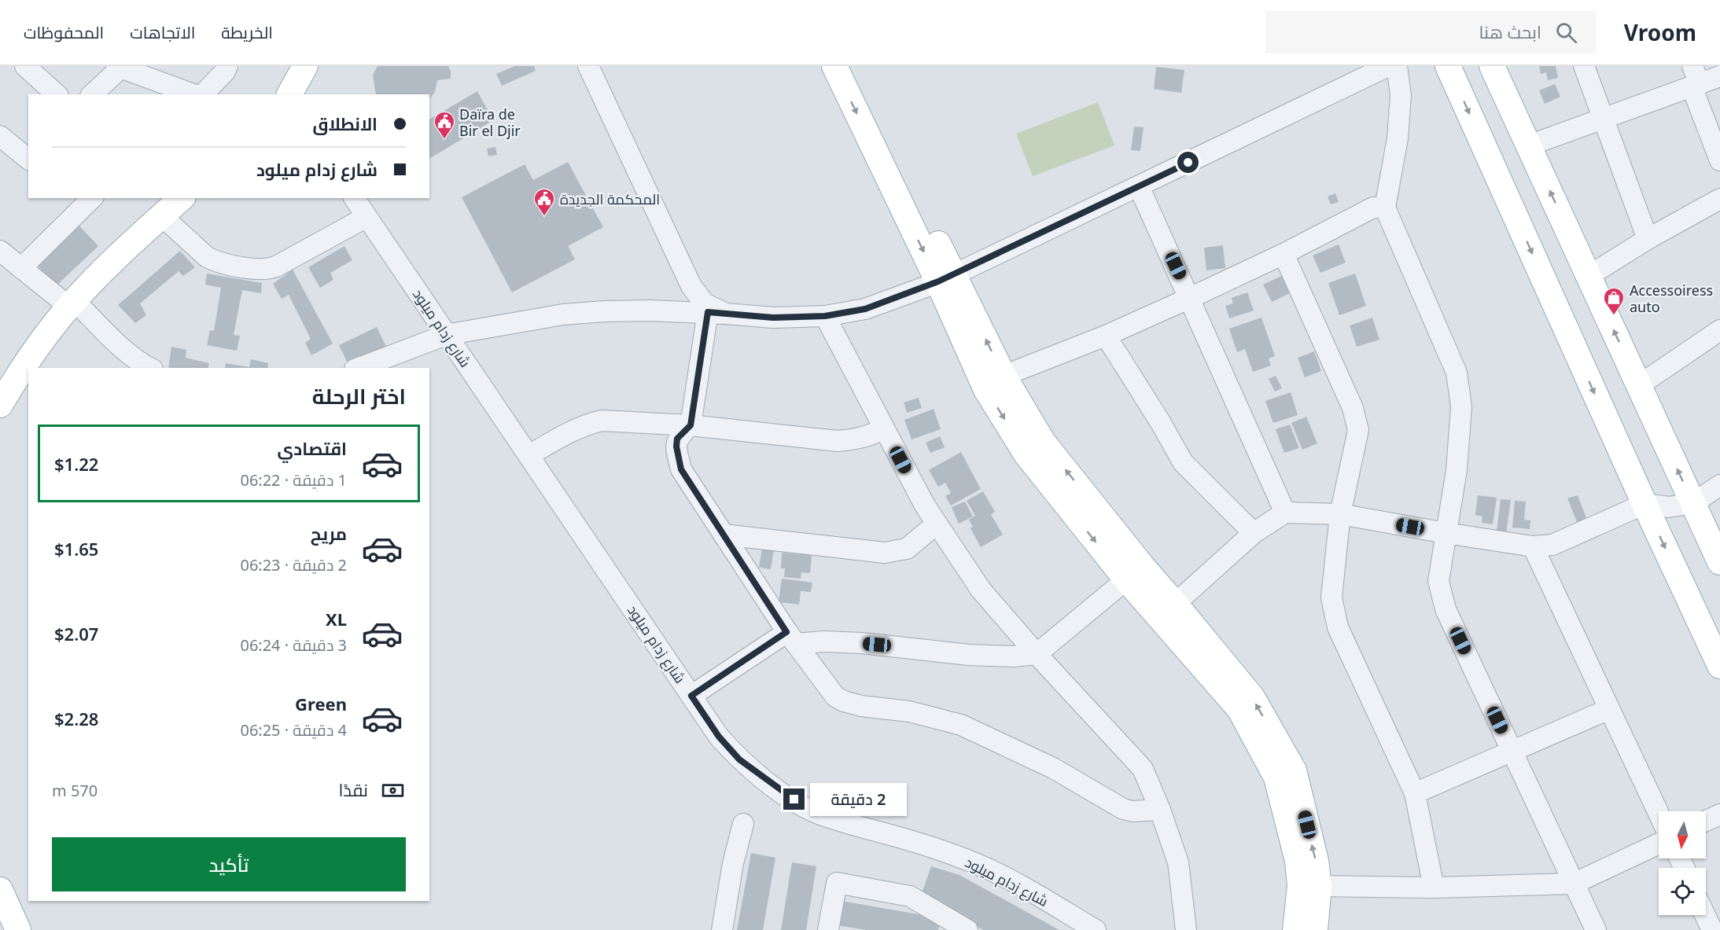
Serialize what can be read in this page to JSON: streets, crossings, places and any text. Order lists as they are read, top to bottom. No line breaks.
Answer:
{"streets":{"street":["شارع زدام ميلود"]},"places":{"public building":["Daïra de Bir el Djir","المحكمة الجديدة"],"shop":["Accessoiress auto"]},"north":"bottom","page":{"header":"Vroom","search":"ابحث هنا","nav":["الخريطة","الاتجاهات","المحفوظات"],"banner":["الانطلاق","شارع زدام ميلود"],"heading":"اختر الرحلة","list":[{"name":"اقتصادي","note":"1 دقيقة · 06:22","value":"$1.22"},{"name":"مريح","note":"2 دقيقة · 06:23","value":"$1.65"},{"name":"XL","note":"3 دقيقة · 06:24","value":"$2.07"},{"name":"Green","note":"4 دقيقة · 06:25","value":"$2.28"}],"pay":["نقدًا","570 m"],"bubble":"2 دقيقة","buttons":"تأكيد"}}
